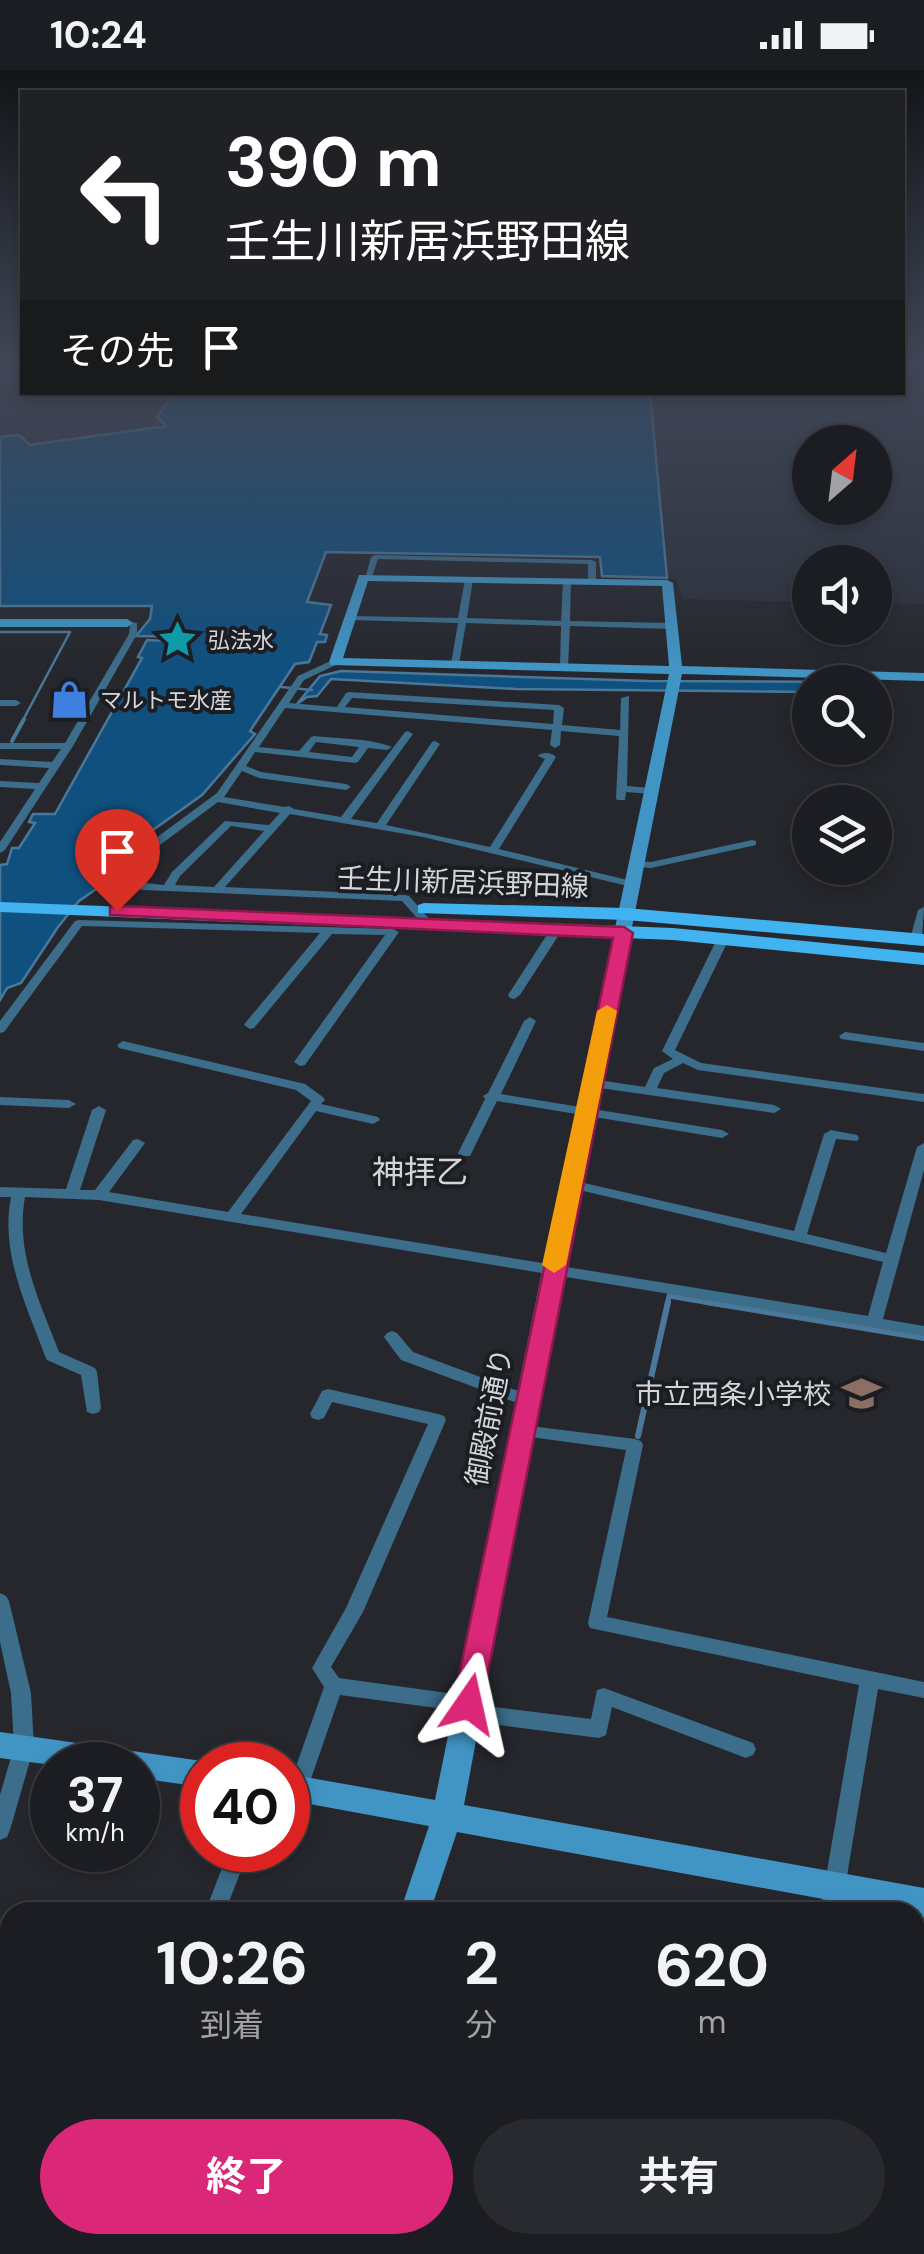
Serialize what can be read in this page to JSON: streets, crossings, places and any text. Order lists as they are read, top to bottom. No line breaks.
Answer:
{"streets":{"main road":["壬生川新居浜野田線"],"street":["御殿前通り"]},"crossings":[["壬生川新居浜野田線","御殿前通り"]],"districts":["神拝乙"],"places":{"place":["弘法水"],"shop":["マルトモ水産"],"school or university":["市立西条小学校"]},"north":"top right","page":{"status":"10:24","turn":["390 m","壬生川新居浜野田線"],"then":"その先","speed":"37 km/h","limit":"40","eta":["10:26","到着","2","分","620","m"],"buttons":["終了","共有"]}}
